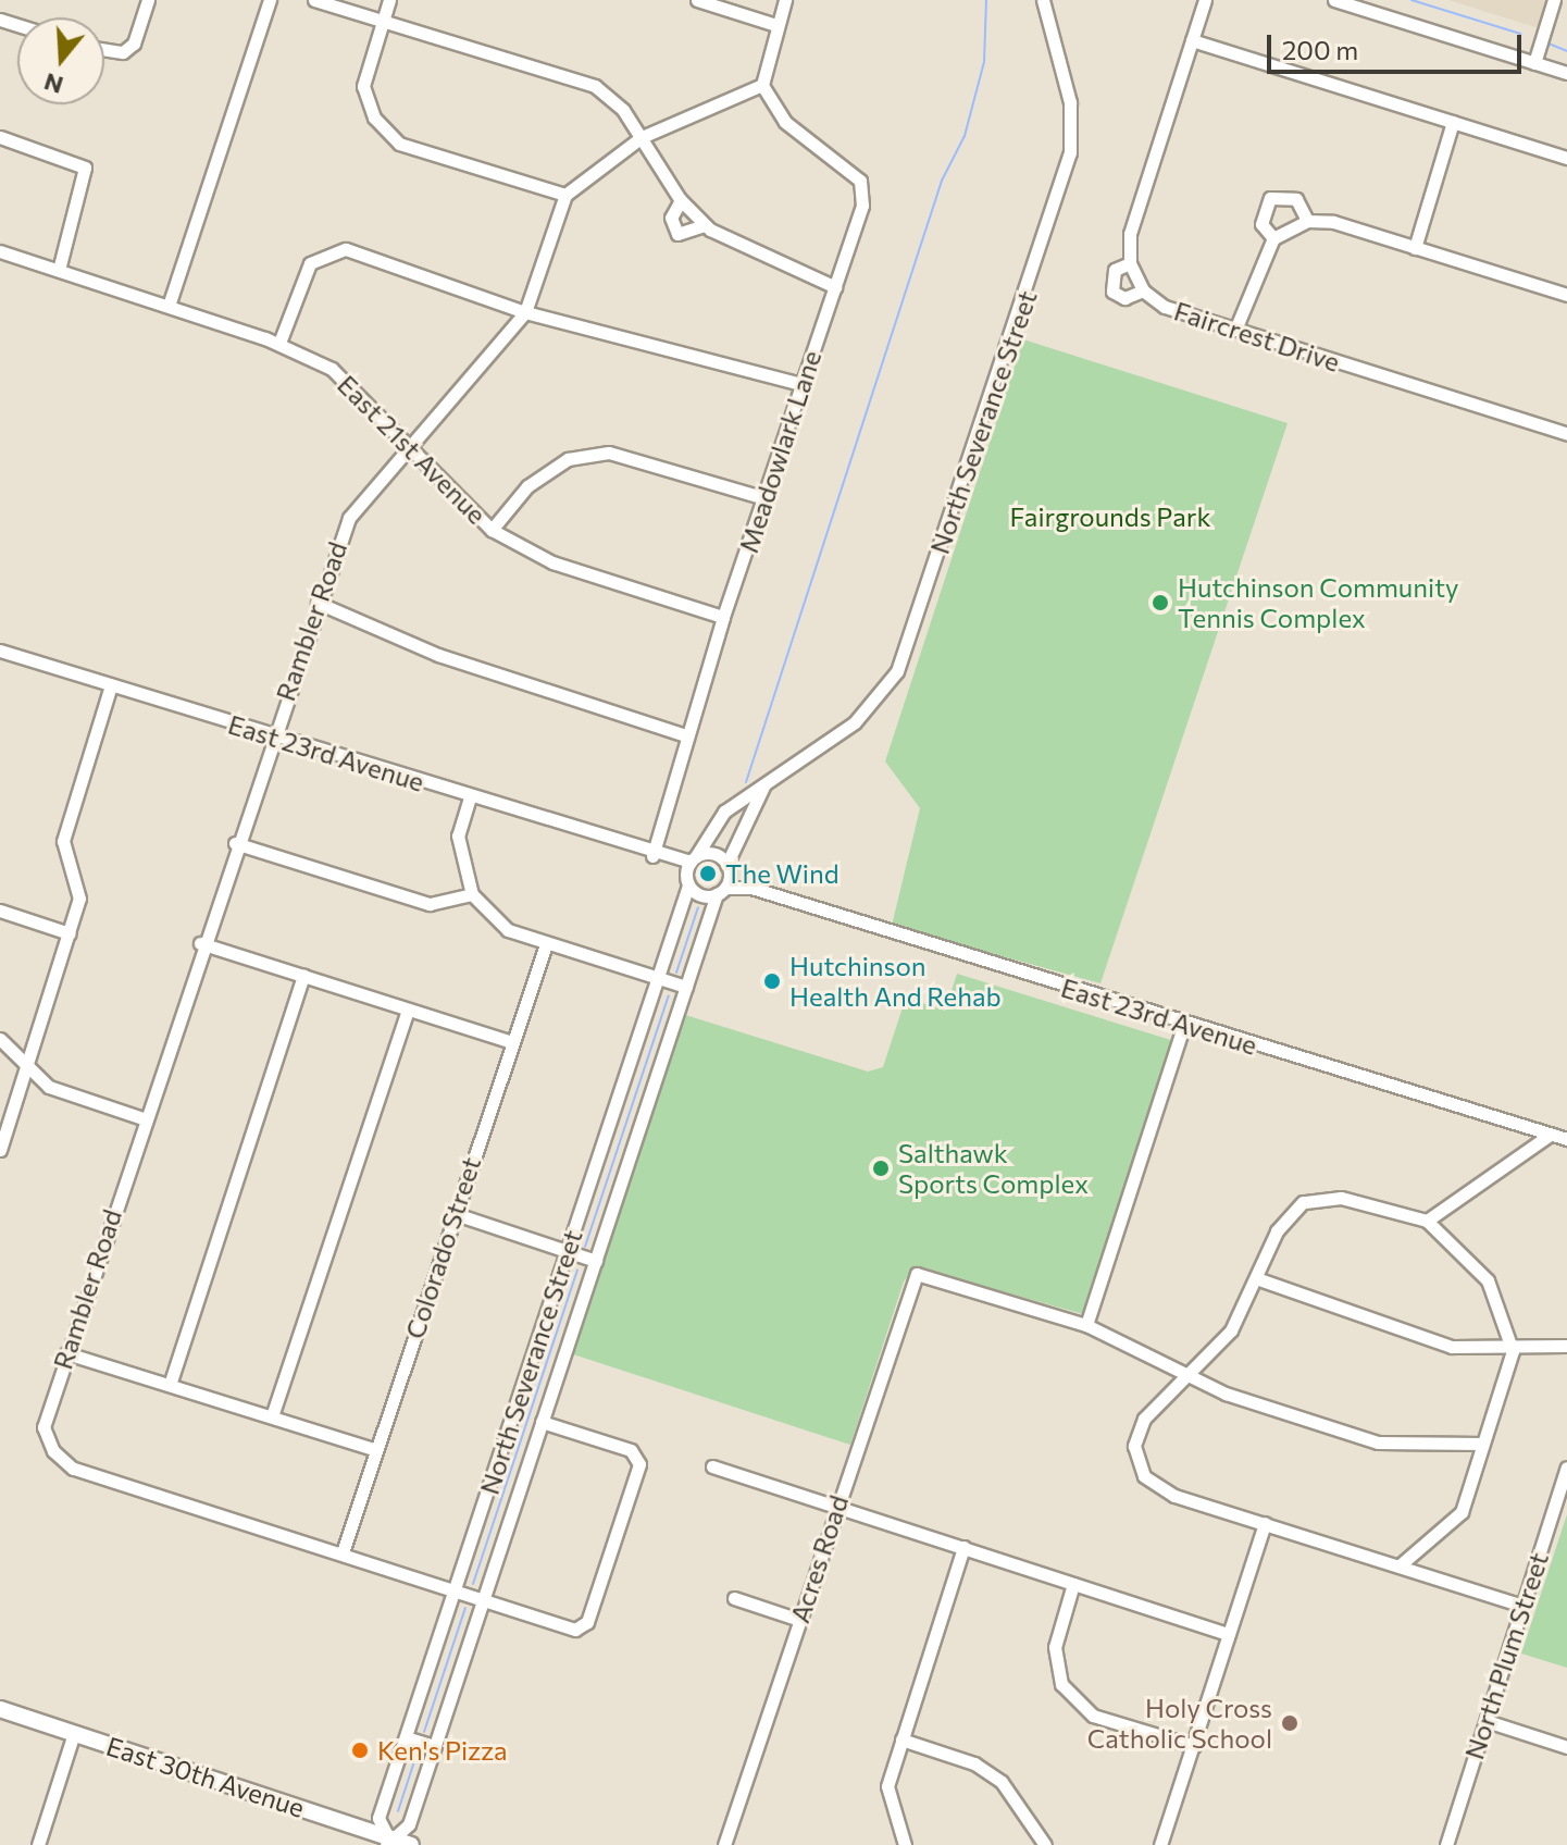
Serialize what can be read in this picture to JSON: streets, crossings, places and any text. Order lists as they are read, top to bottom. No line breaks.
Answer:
{"streets":{"main road":["East 30th Avenue"],"street":["Faircrest Drive","North Severance Street","East 21st Avenue","Meadowlark Lane","Rambler Road","East 23rd Avenue","Colorado Street","Acres Road","North Plum Street"]},"crossings":[["North Severance Street","Rambler Road"],["North Severance Street","East 23rd Avenue"],["North Severance Street","East 30th Avenue"],["East 21st Avenue","Meadowlark Lane"],["East 21st Avenue","Rambler Road"],["Meadowlark Lane","East 23rd Avenue"],["Rambler Road","East 23rd Avenue"],["Rambler Road","Colorado Street"]],"parks":["Fairgrounds Park"],"places":["Hutchinson Community Tennis Complex","The Wind","Hutchinson Health And Rehab","Salthawk Sports Complex","Holy Cross Catholic School","Ken's Pizza"],"scale_bar":"200 m","north":"bottom"}
